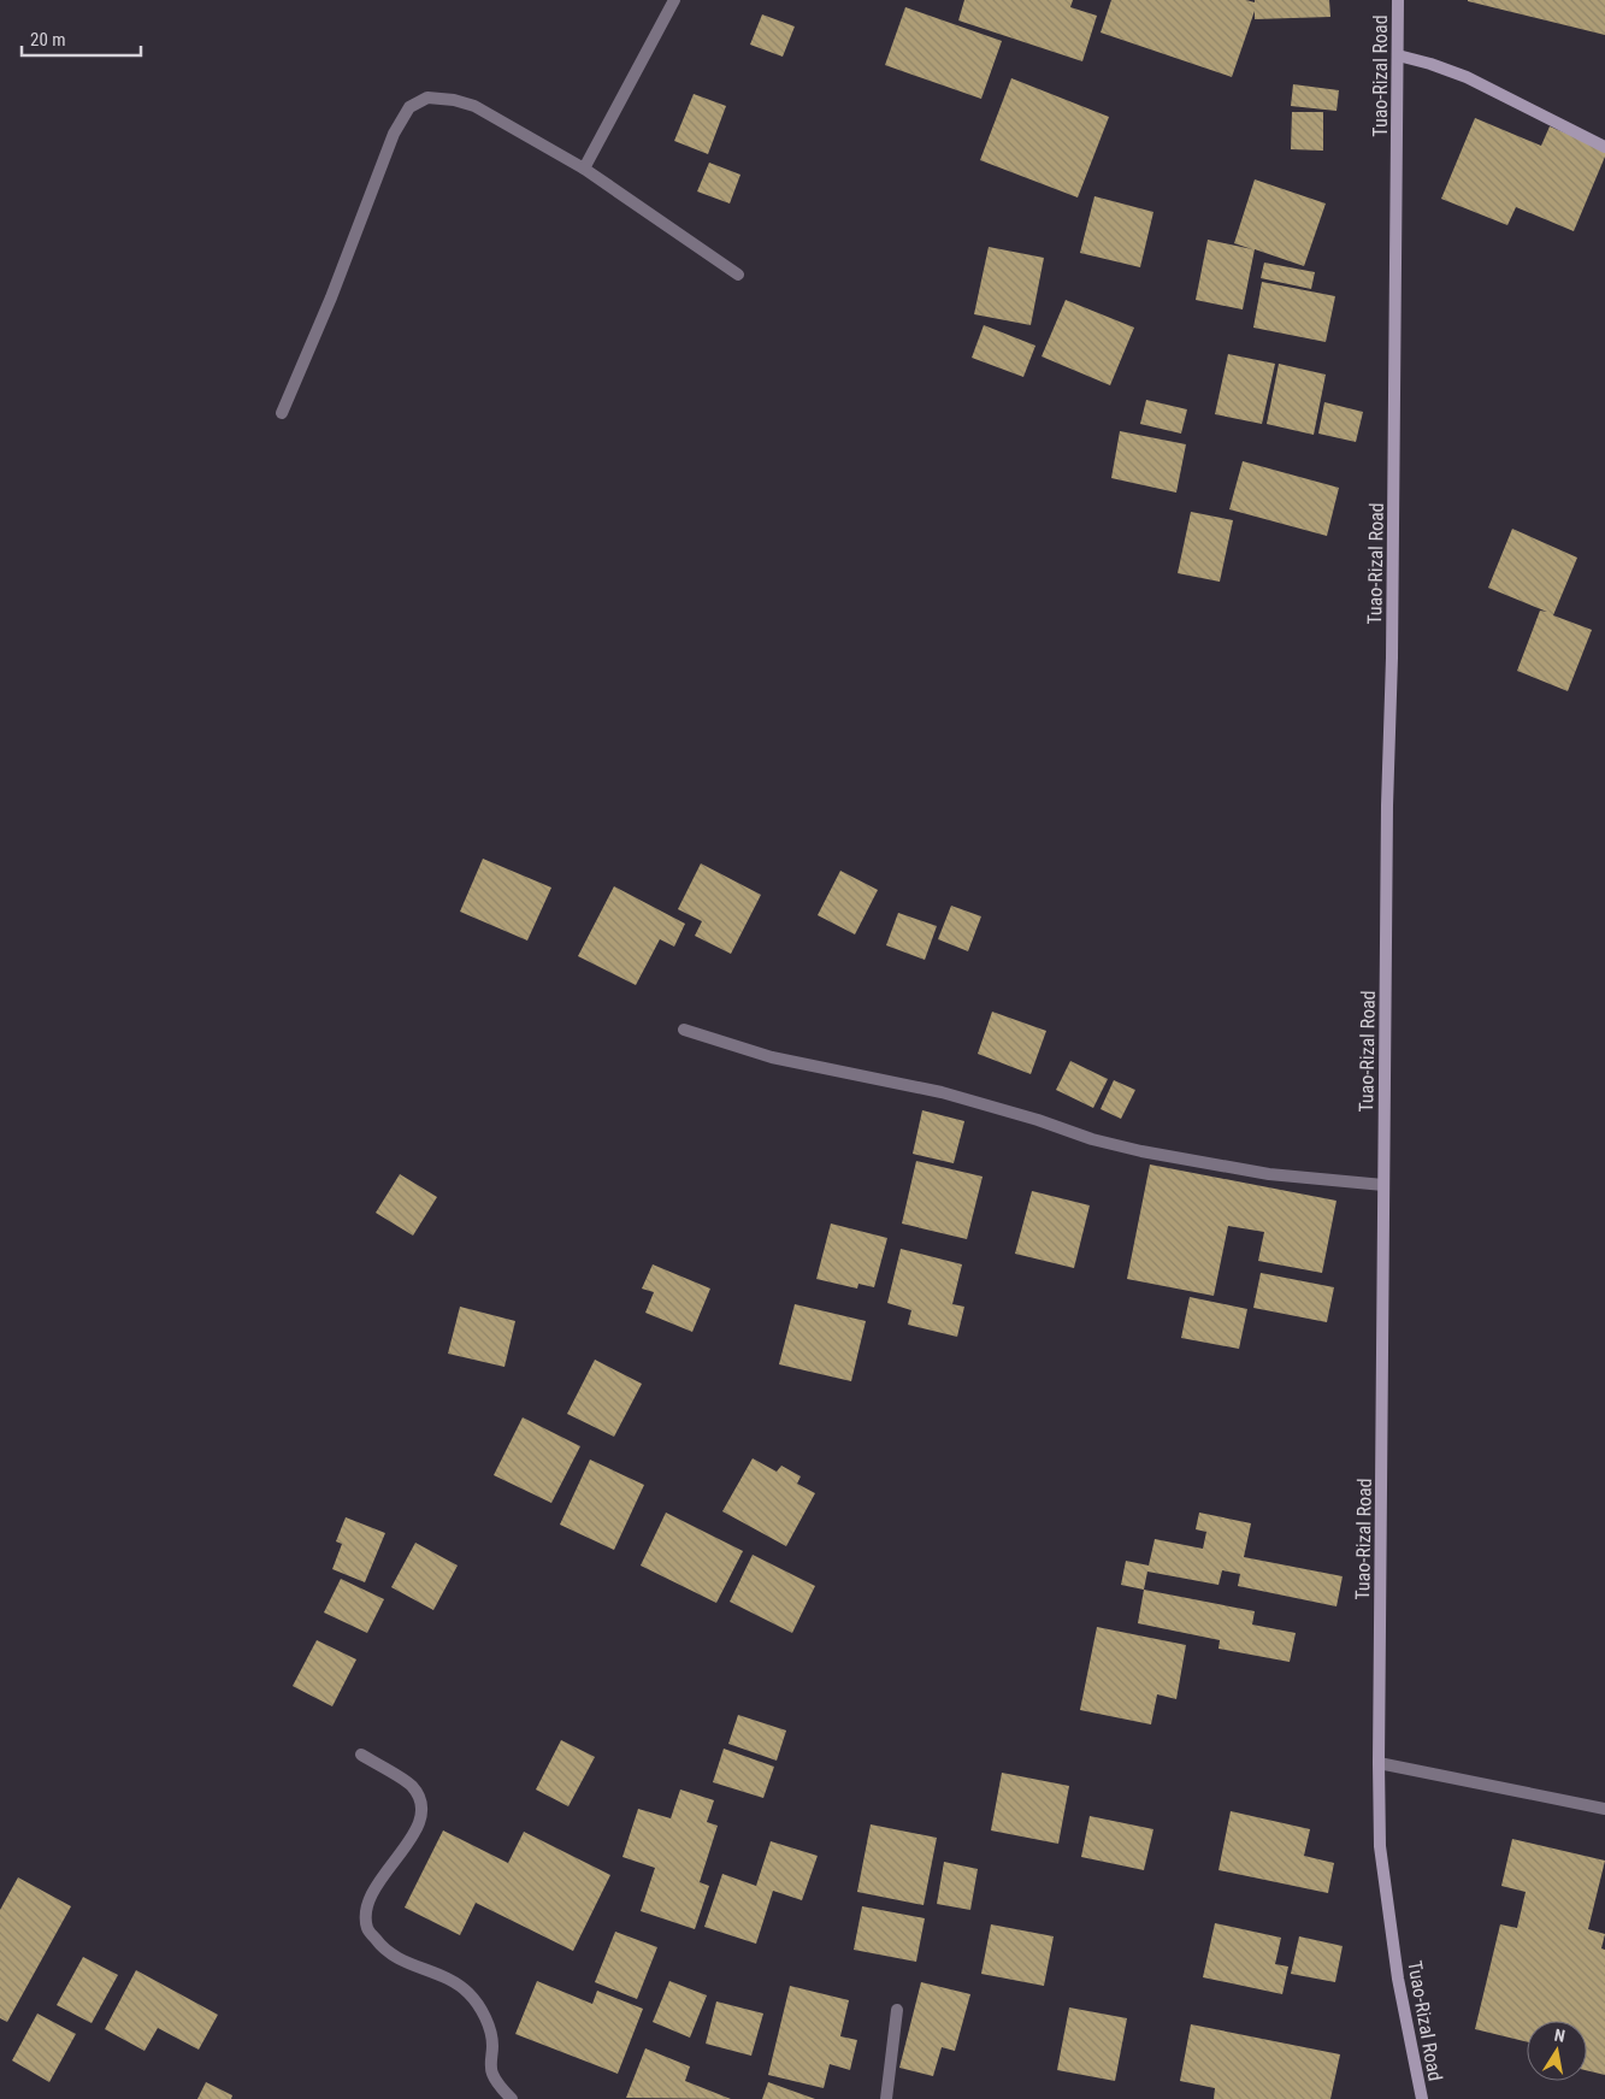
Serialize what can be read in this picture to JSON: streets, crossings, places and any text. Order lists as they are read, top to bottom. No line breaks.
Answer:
{"streets":{"main road":["Tuao-Rizal Road"]},"scale_bar":"20 m","north":"top"}
